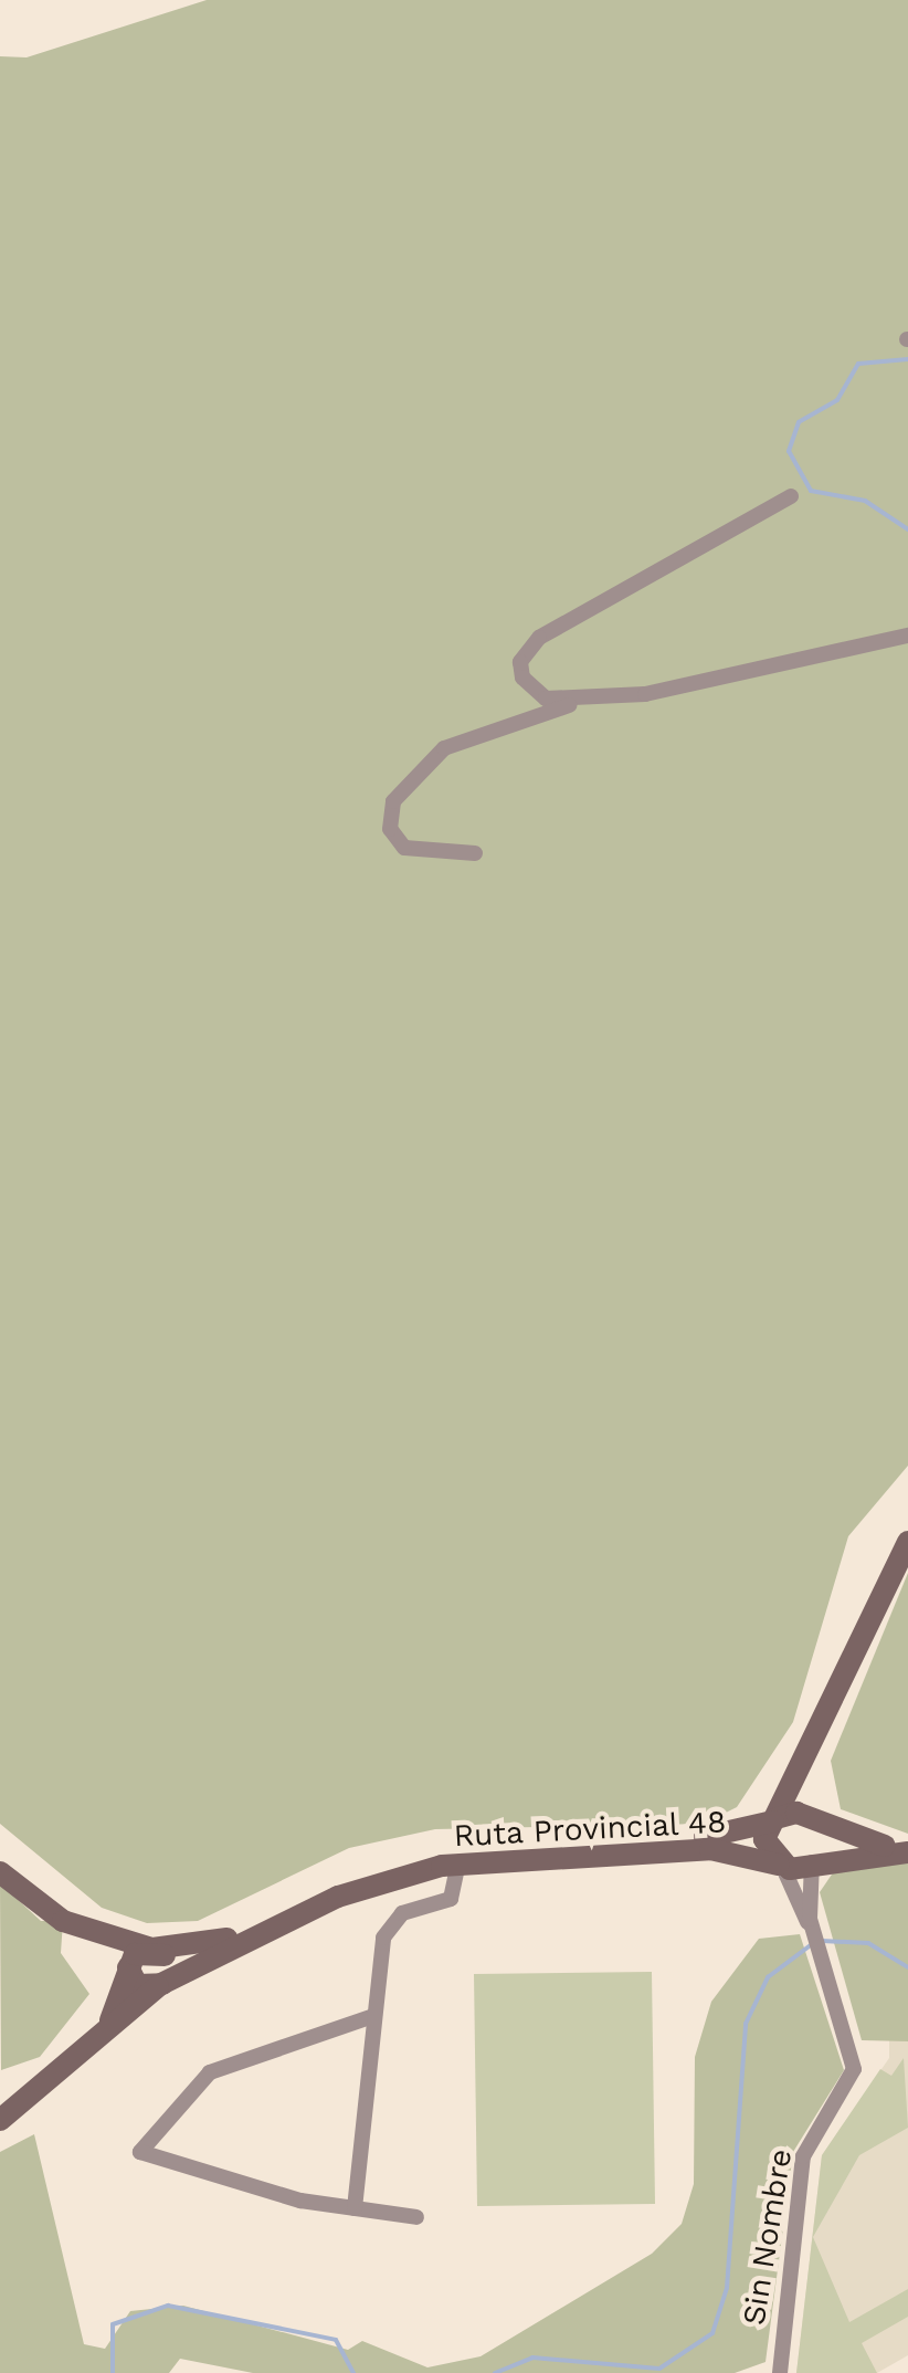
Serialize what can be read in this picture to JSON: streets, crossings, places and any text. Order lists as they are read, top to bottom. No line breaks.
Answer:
{"streets":{"main road":["Ruta Provincial 48"],"street":["Sin Nombre"]},"crossings":[["Ruta Provincial 48","Sin Nombre"]]}
